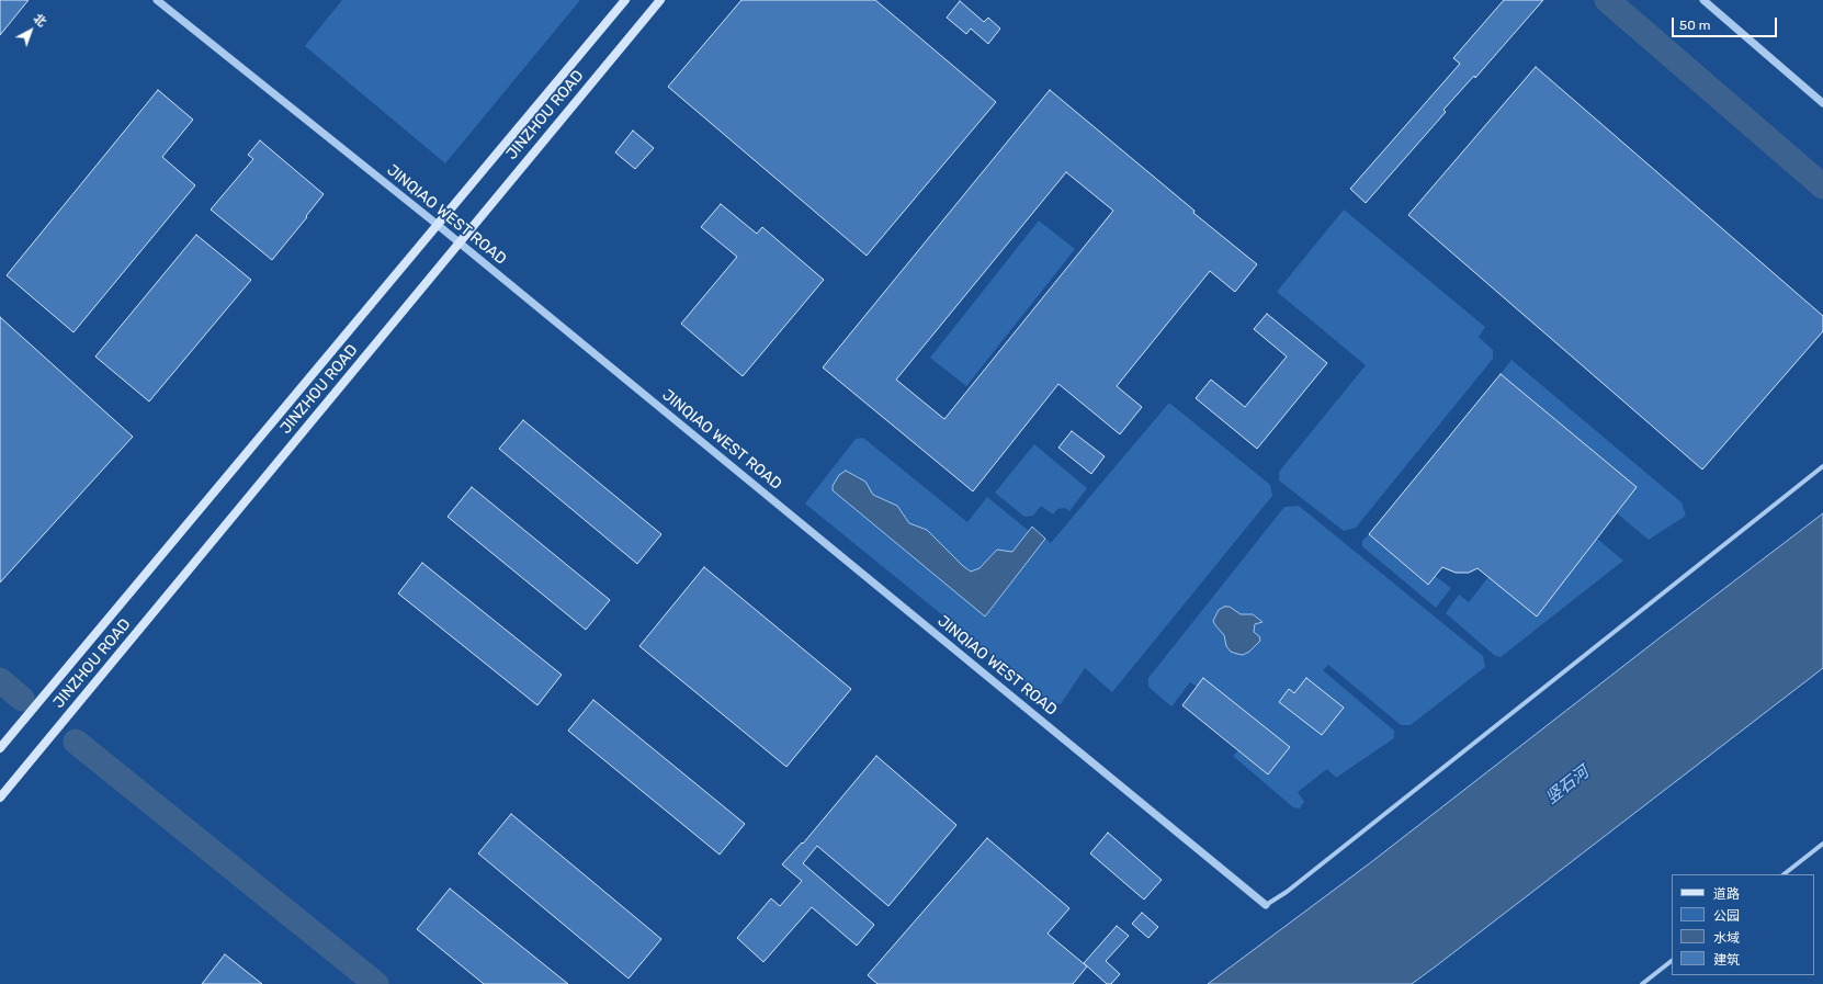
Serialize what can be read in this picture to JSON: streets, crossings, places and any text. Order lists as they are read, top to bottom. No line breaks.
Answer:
{"streets":{"main road":["JINZHOU ROAD"],"street":["JINQIAO WEST ROAD"]},"crossings":[["JINZHOU ROAD","JINQIAO WEST ROAD"]],"water":["竖石河"],"legend":["道路","公园","水域","建筑"],"scale_bar":"50 m","north":"top right"}
